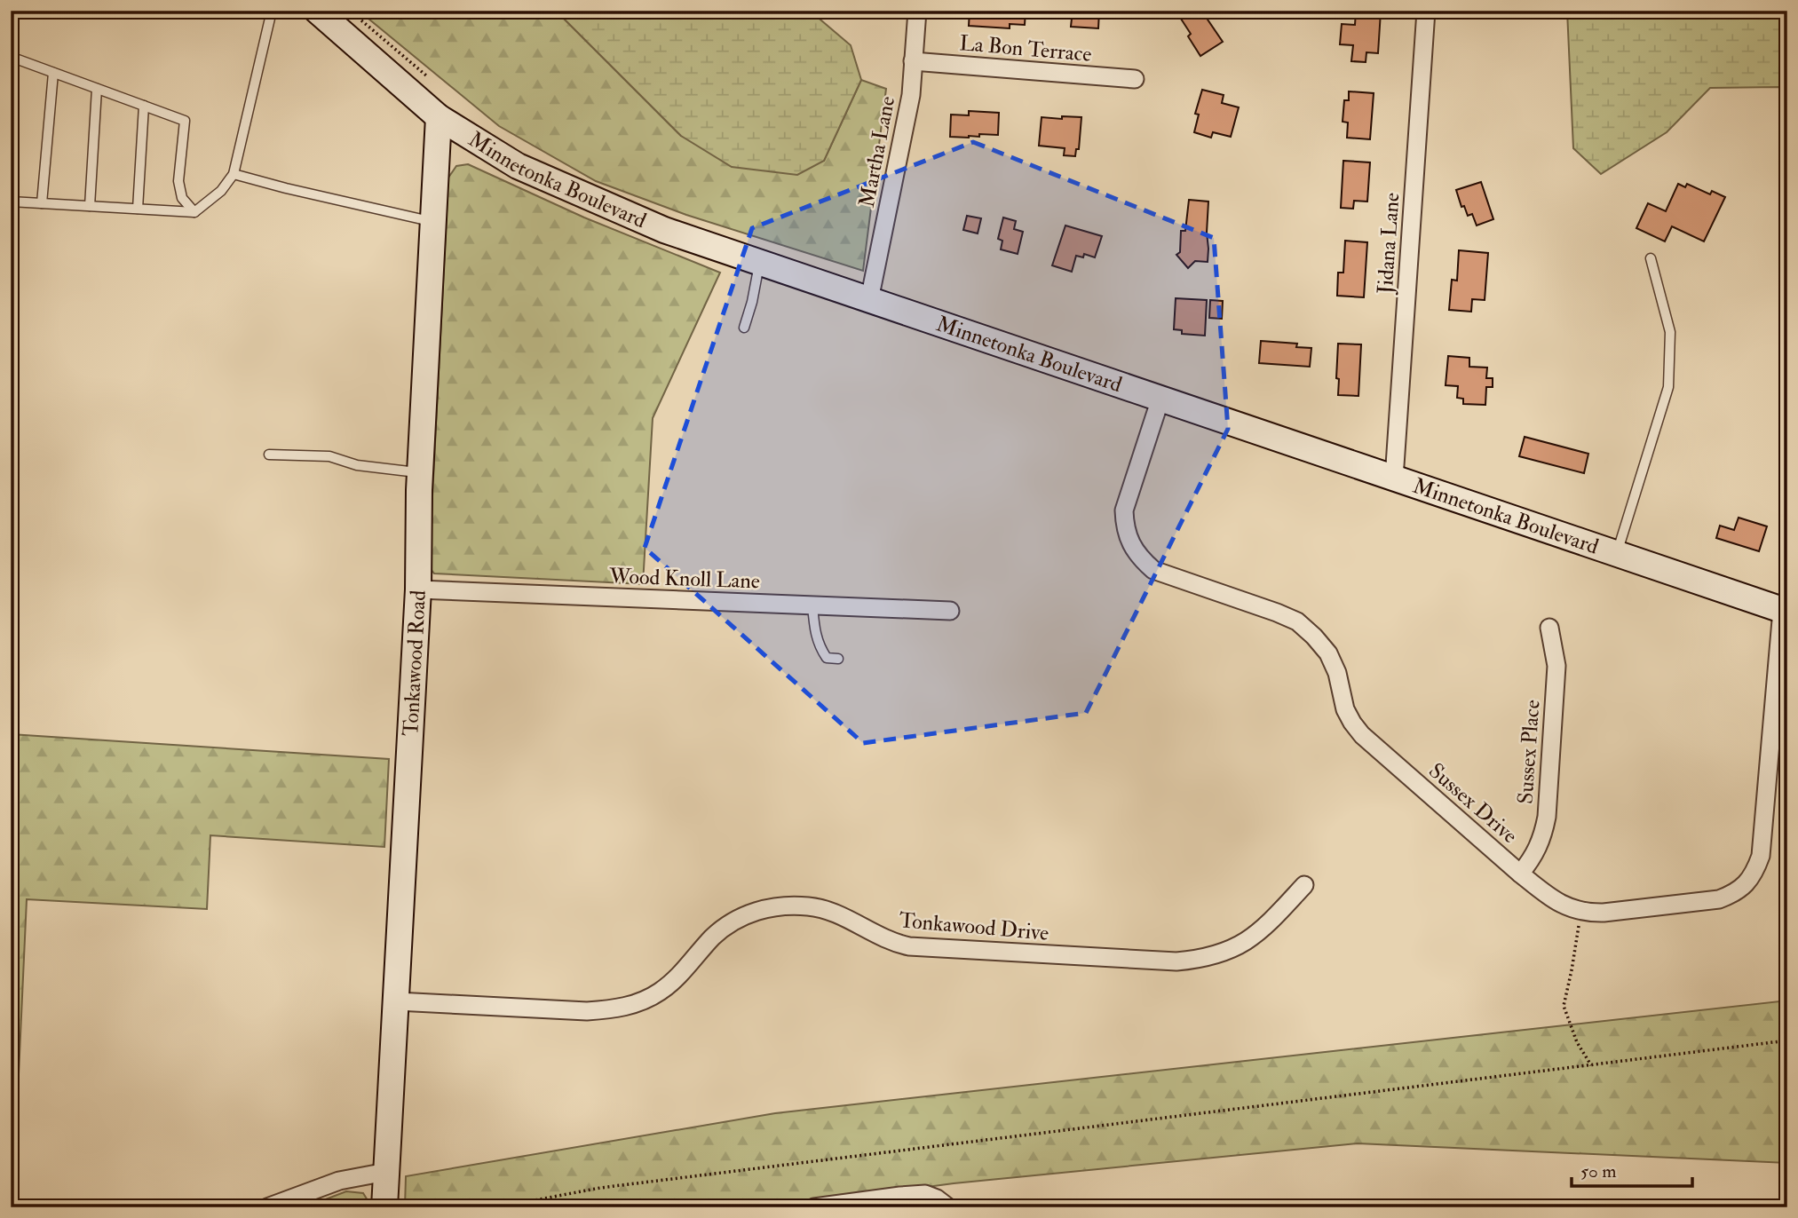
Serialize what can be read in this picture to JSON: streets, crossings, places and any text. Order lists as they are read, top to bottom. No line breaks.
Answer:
{"streets":{"main road":["Minnetonka Boulevard","Tonkawood Road"],"street":["La Bon Terrace","Martha Lane","Jidana Lane","Wood Knoll Lane","Sussex Place","Sussex Drive","Tonkawood Drive"]},"crossings":[["La Bon Terrace","Martha Lane"],["Martha Lane","Minnetonka Boulevard"],["Minnetonka Boulevard","Jidana Lane"],["Minnetonka Boulevard","Tonkawood Road"],["Minnetonka Boulevard","Sussex Drive"],["Wood Knoll Lane","Tonkawood Road"],["Tonkawood Road","Tonkawood Drive"],["Sussex Place","Sussex Drive"]],"scale_bar":"50 m"}
